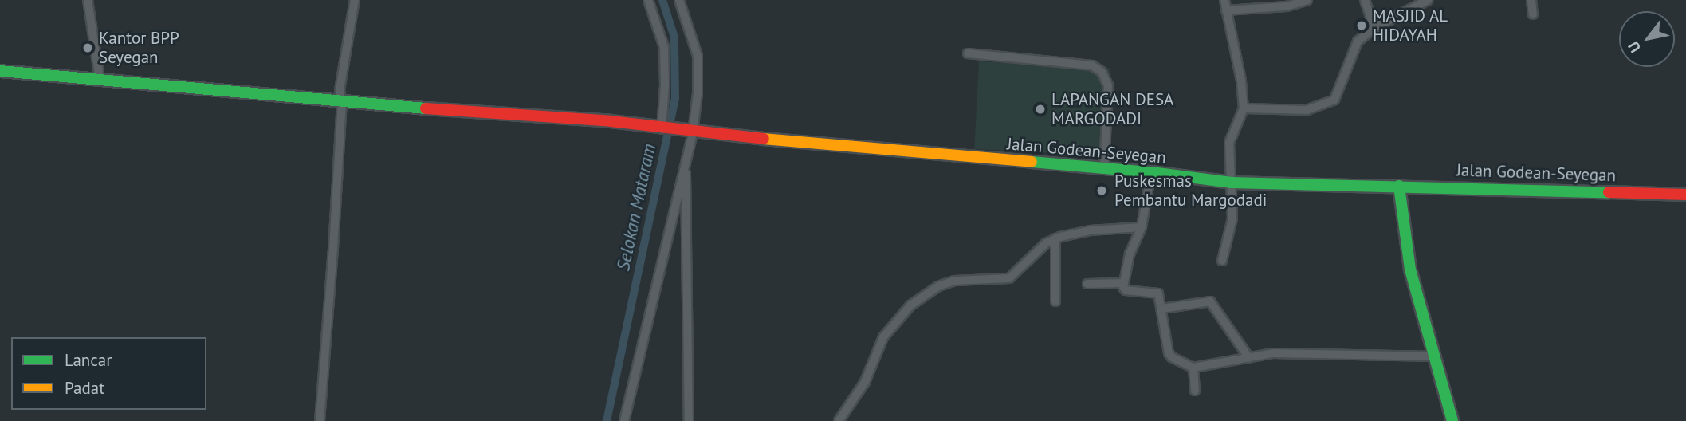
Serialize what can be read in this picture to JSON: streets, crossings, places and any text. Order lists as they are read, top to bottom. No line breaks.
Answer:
{"streets":{"main road":["Jalan Godean-Seyegan"]},"water":["Selokan Mataram"],"places":["MASJID AL HIDAYAH","Kantor BPP Seyegan","LAPANGAN DESA MARGODADI","Puskesmas Pembantu Margodadi"],"legend":["Lancar","Padat"],"north":"bottom left"}
